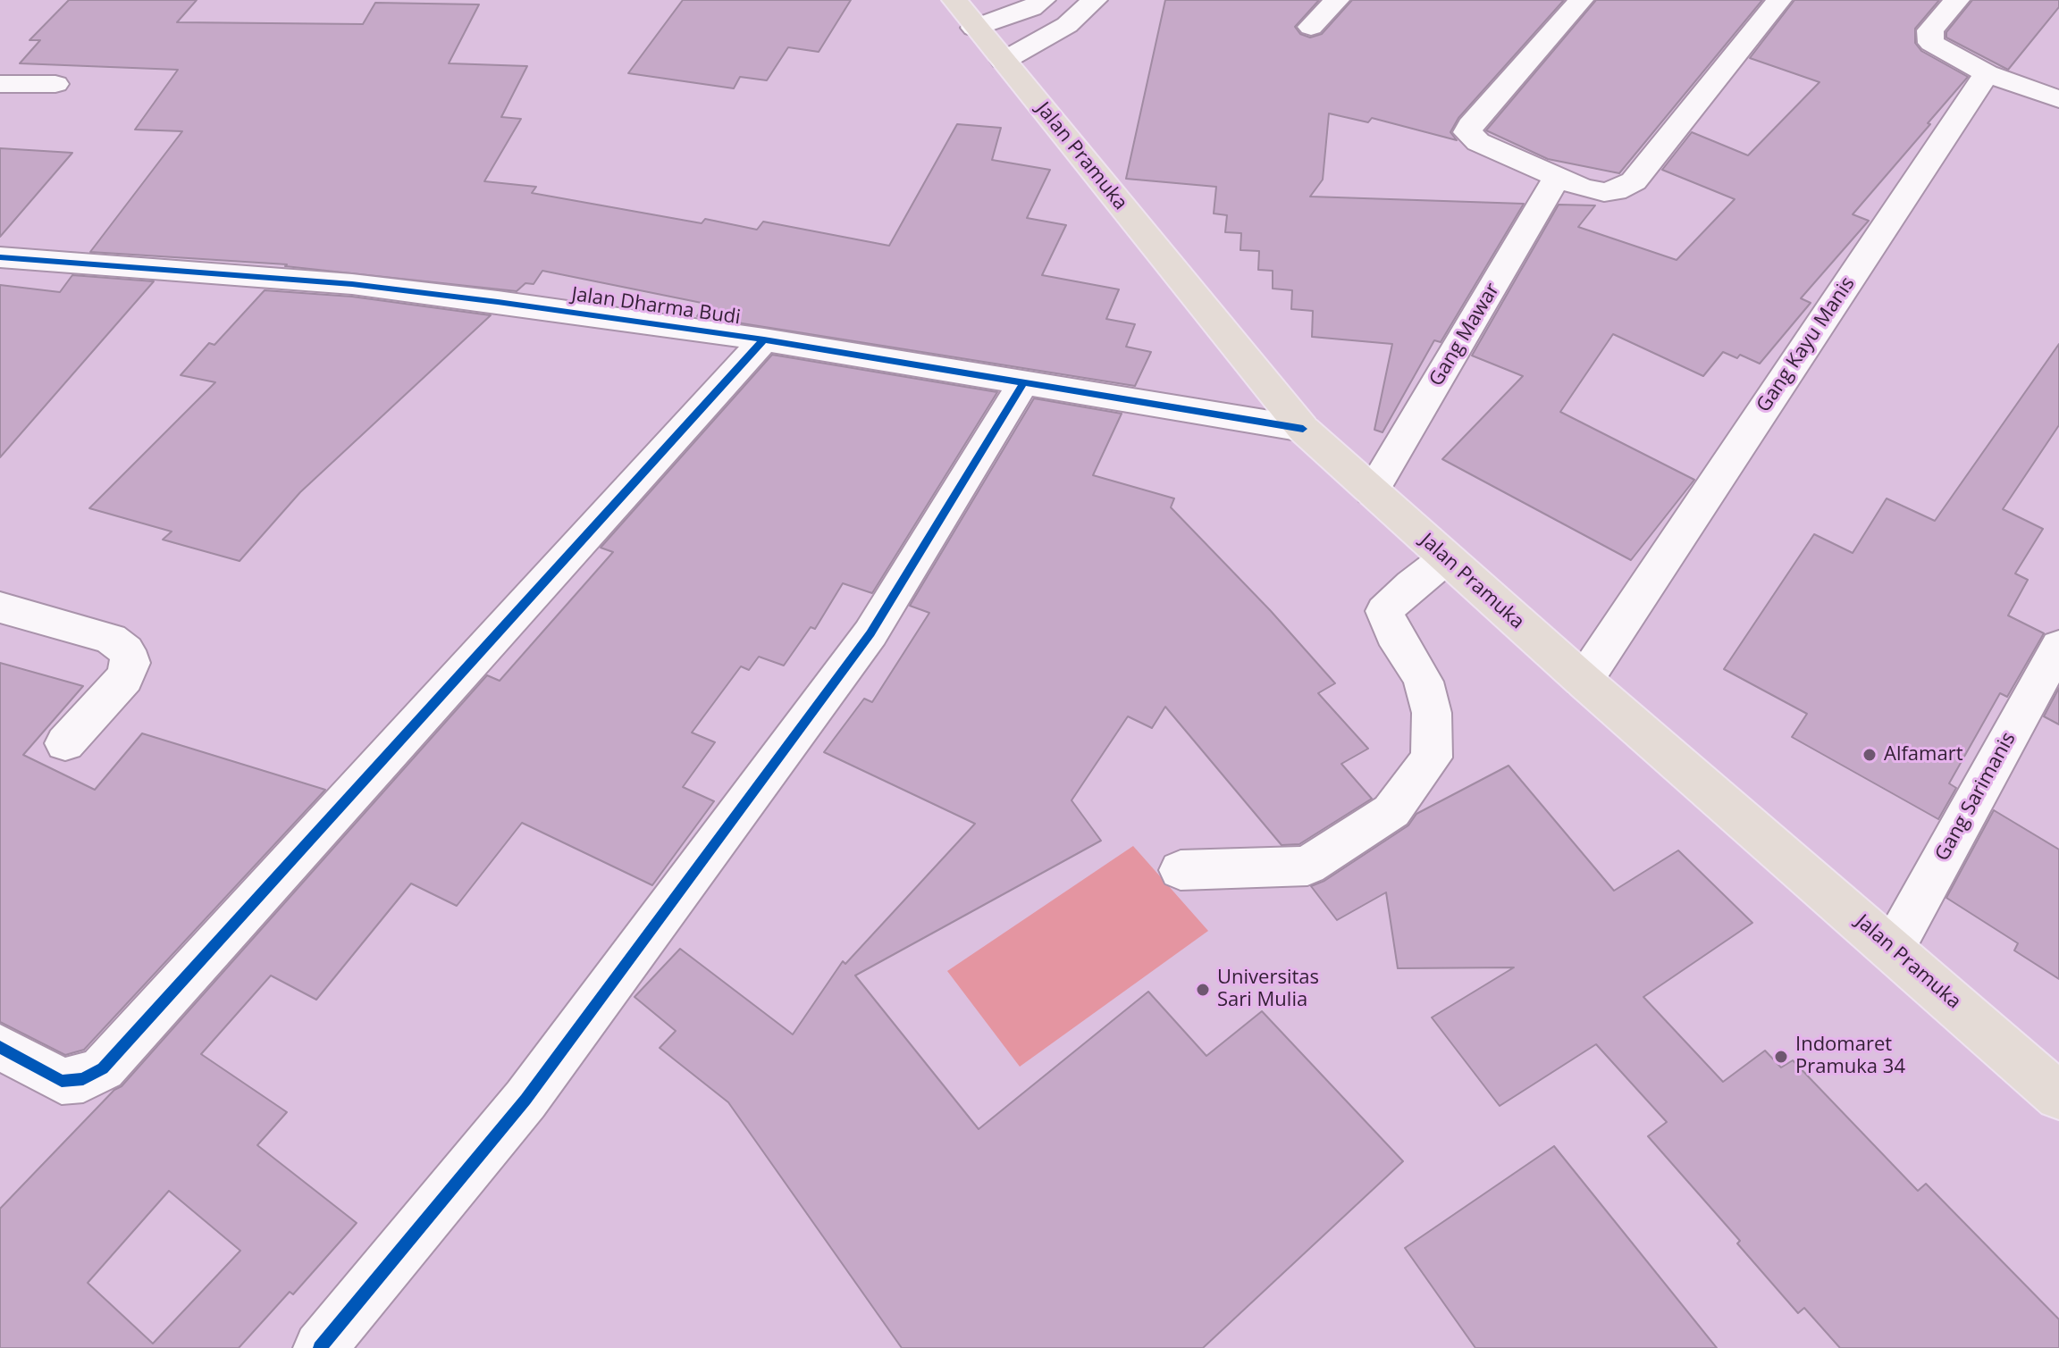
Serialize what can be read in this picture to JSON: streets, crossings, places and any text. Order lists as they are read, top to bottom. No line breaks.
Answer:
{"streets":{"main road":["Jalan Pramuka"],"street":["Jalan Dharma Budi","Gang Mawar","Gang Kayu Manis","Gang Sarimanis"]},"crossings":[["Jalan Pramuka","Jalan Dharma Budi"],["Jalan Pramuka","Gang Mawar"],["Jalan Pramuka","Gang Kayu Manis"],["Jalan Pramuka","Gang Sarimanis"]],"places":["Alfamart","Universitas Sari Mulia","Indomaret Pramuka 34"]}
